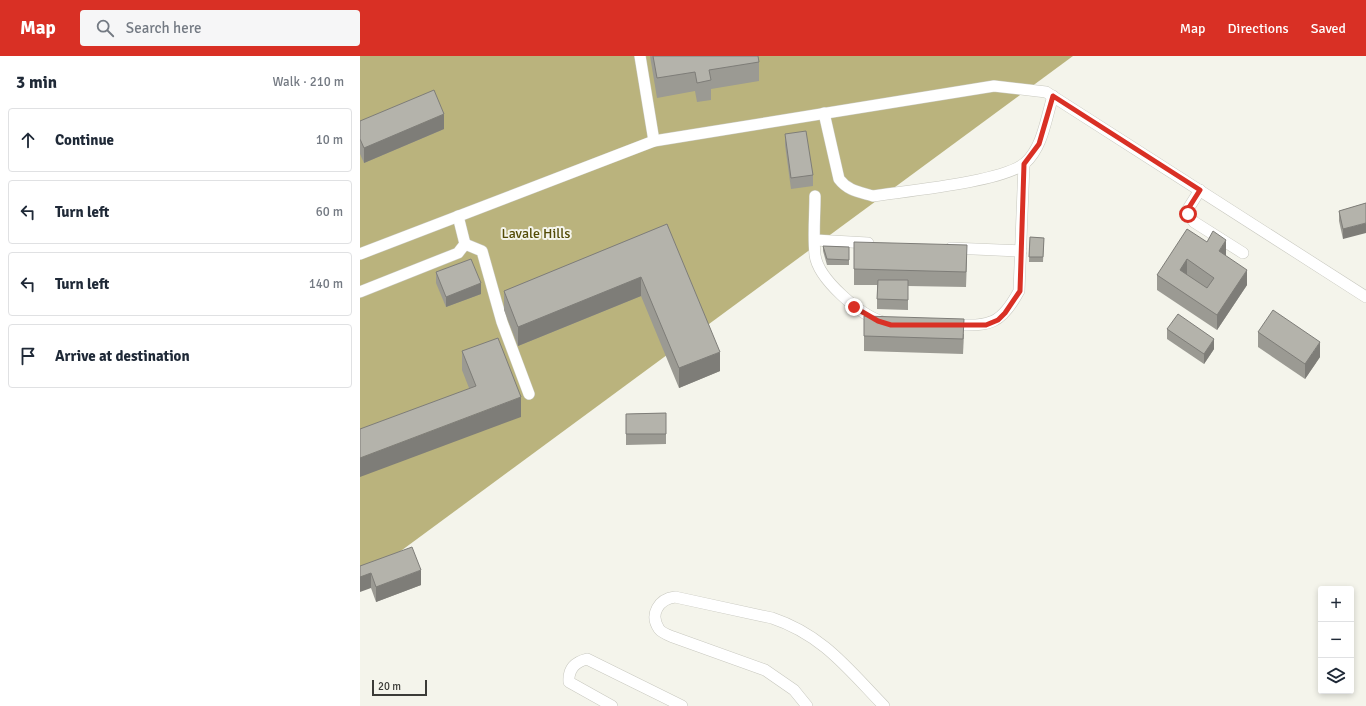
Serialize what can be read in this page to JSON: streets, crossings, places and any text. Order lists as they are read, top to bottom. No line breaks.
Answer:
{"parks":["Lavale Hills"],"scale_bar":"20 m","page":{"header":"Map","search":"Search here","nav":["Map","Directions","Saved"],"heading":["3 min","Walk · 210 m"],"list":[["Continue","10 m"],["Turn left","60 m"],["Turn left","140 m"],"Arrive at destination"],"map_buttons":["+","−"],"scale":"20 m"}}
